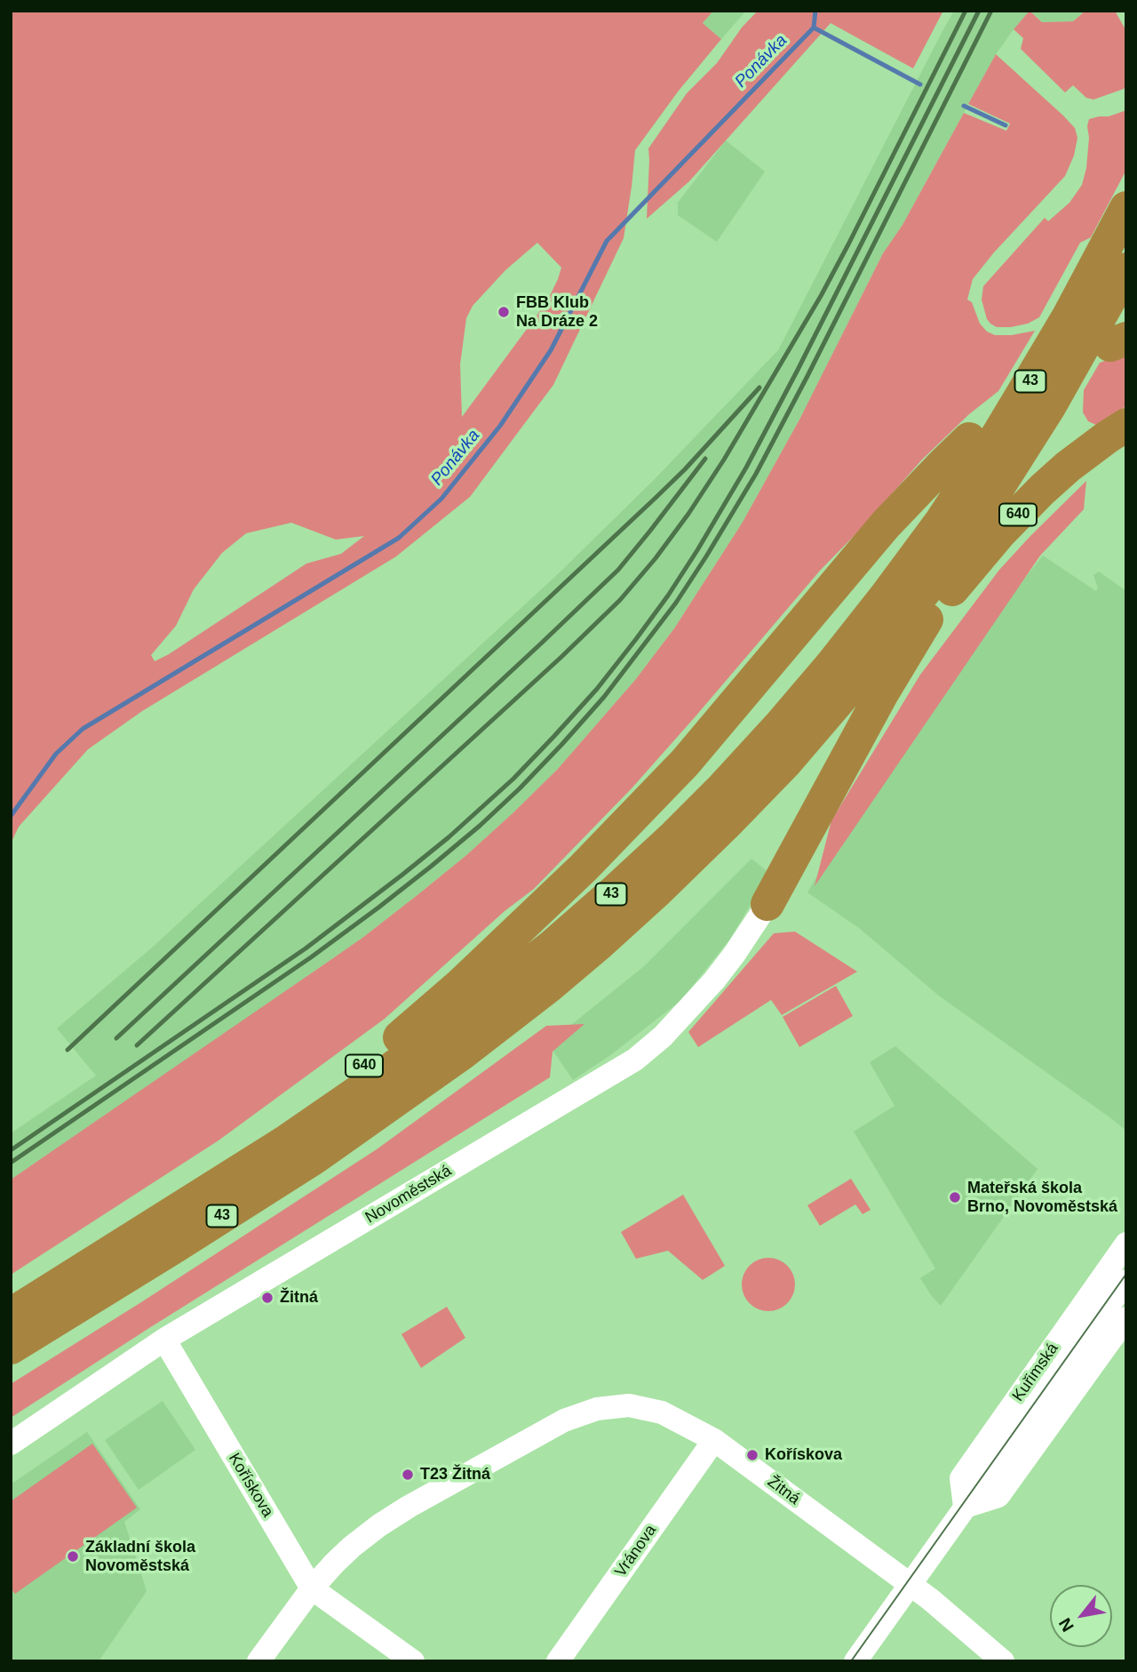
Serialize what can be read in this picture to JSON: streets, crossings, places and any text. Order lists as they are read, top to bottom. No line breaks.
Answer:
{"streets":{"highway":["43","640"],"street":["Novoměstská","Kuřimská","Kořískova","Žitná","Vránova"]},"crossings":[["43","640"],["Novoměstská","Kořískova"],["Kuřimská","Žitná"],["Kořískova","Žitná"],["Žitná","Vránova"]],"water":["Ponávka"],"places":["FBB Klub Na Dráze 2","Mateřská škola Brno, Novoměstská","Žitná","Kořískova","T23 Žitná","Základní škola Novoměstská"],"north":"bottom left"}
